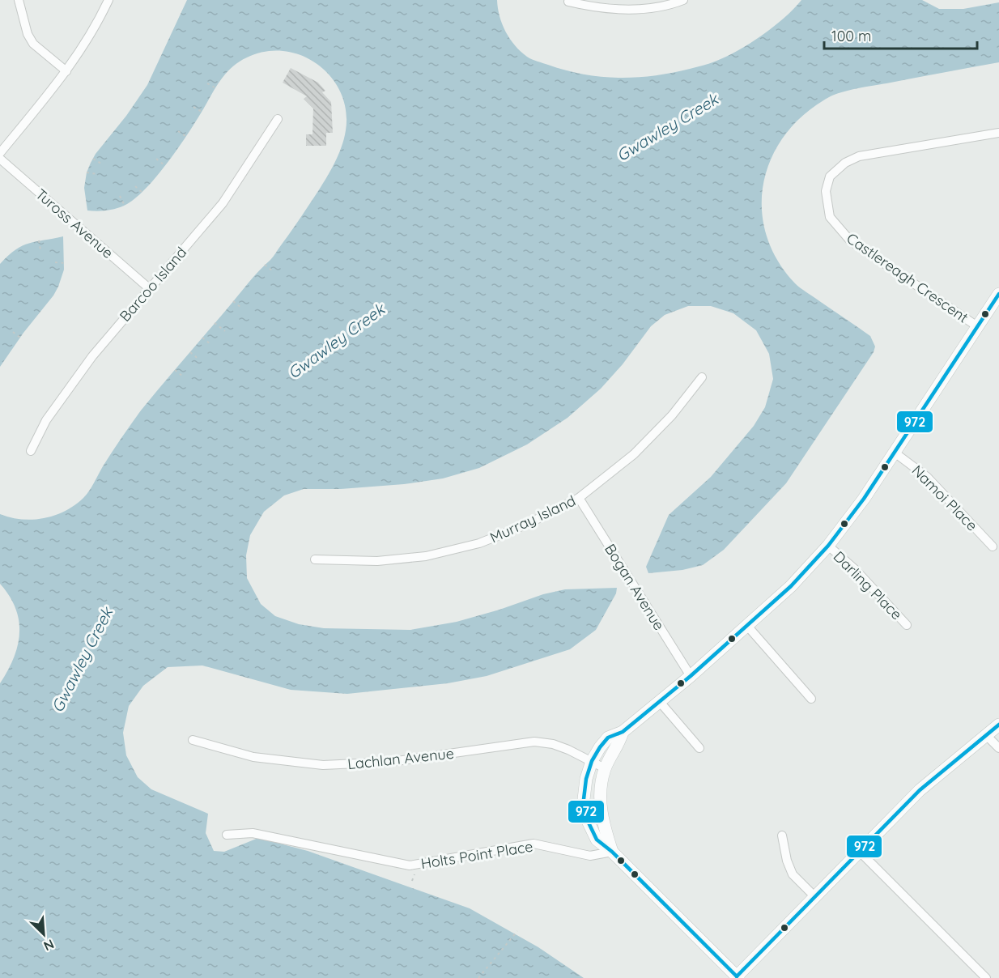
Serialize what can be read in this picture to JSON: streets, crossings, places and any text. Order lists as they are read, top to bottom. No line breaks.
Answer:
{"streets":{"street":["Tuross Avenue","Castlereagh Crescent","Barcoo Island","Namoi Place","Murray Island","Darling Place","Bogan Avenue","Lachlan Avenue","Holts Point Place"]},"crossings":[["Tuross Avenue","Barcoo Island"],["Murray Island","Bogan Avenue"]],"water":["Gwawley Creek"],"lines":["transit line 972"],"scale_bar":"100 m","north":"bottom right"}
